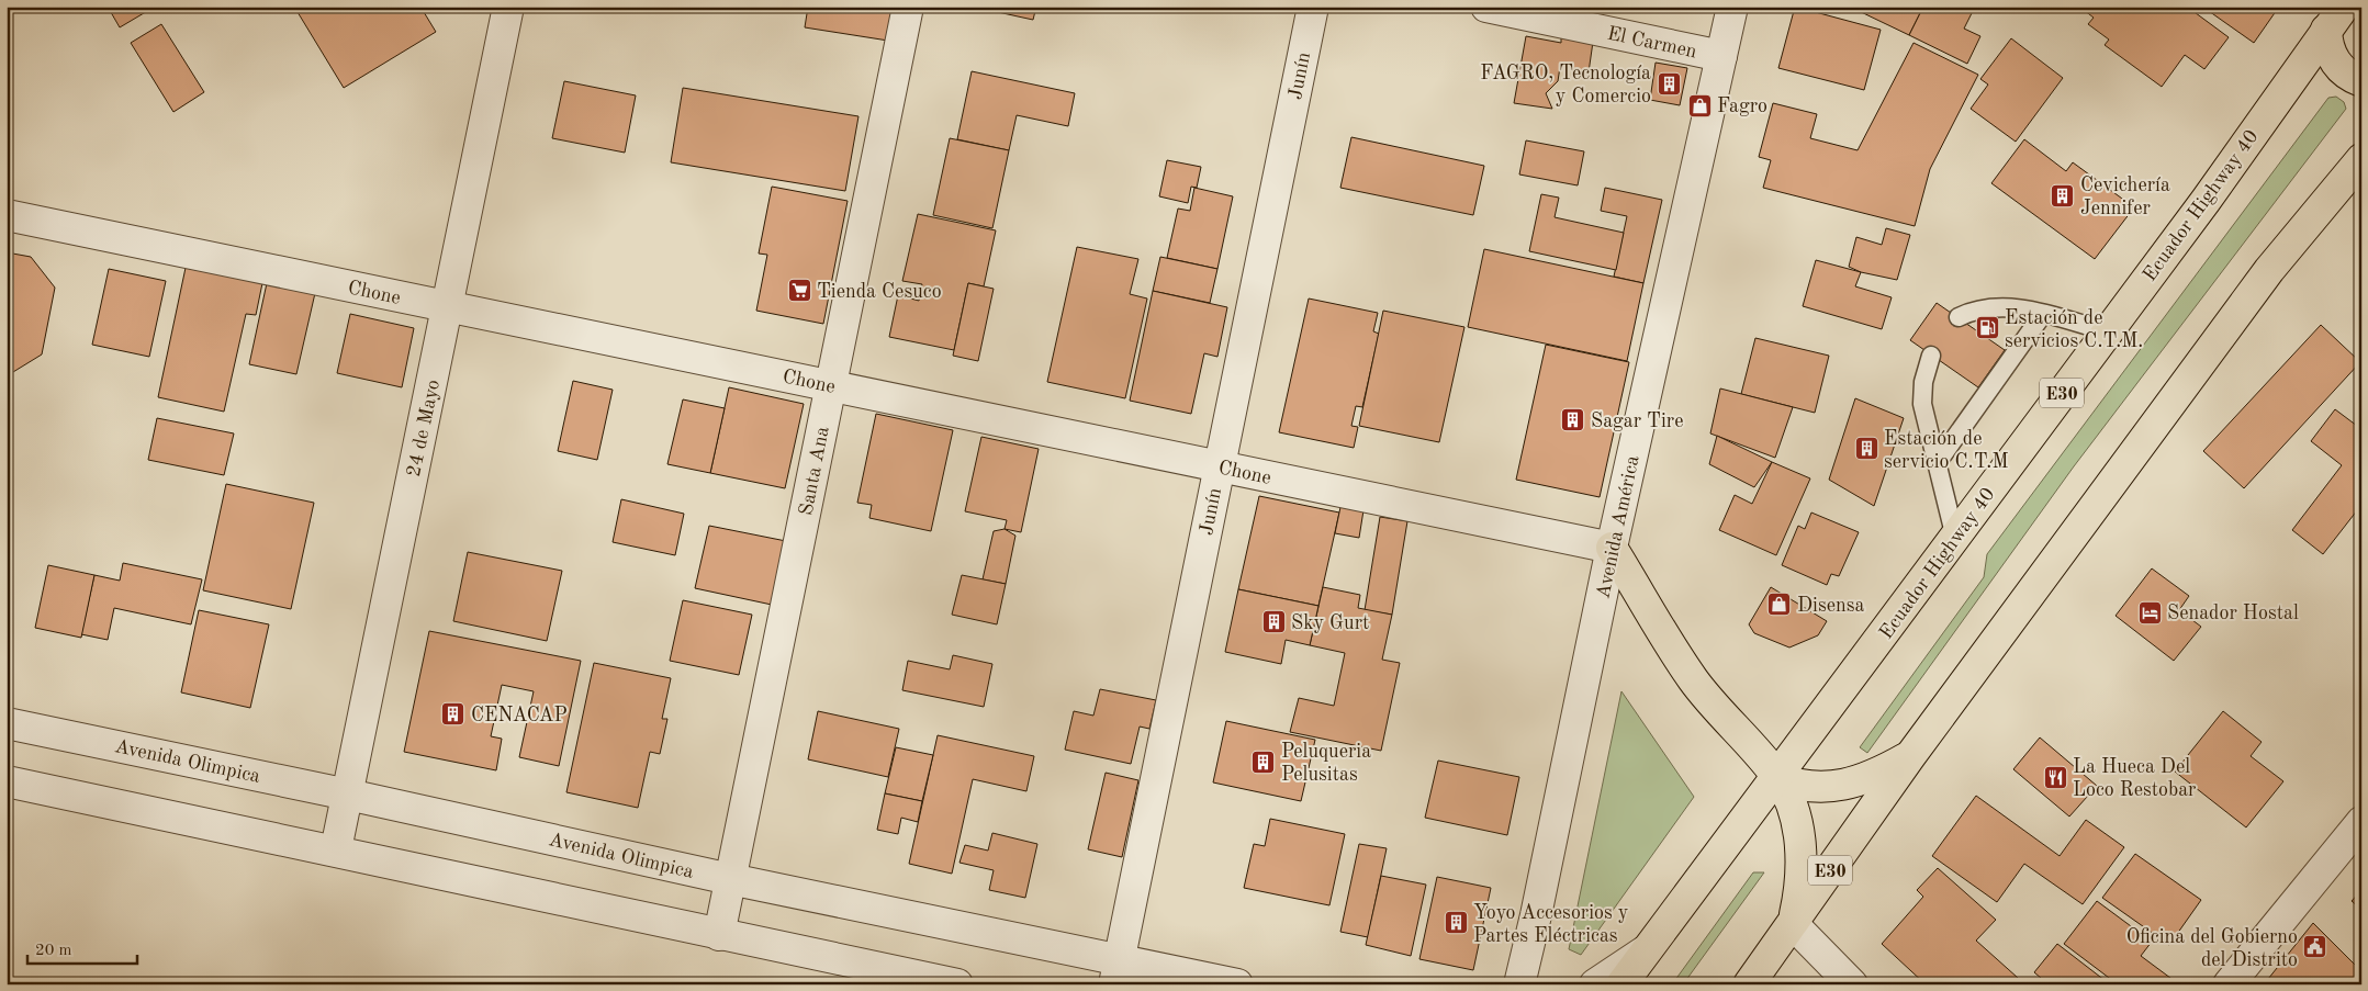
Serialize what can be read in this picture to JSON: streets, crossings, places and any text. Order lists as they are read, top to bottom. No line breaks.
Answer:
{"streets":{"highway":["Ecuador Highway 40","E30"],"street":["El Carmen","Junín","Chone","24 de Mayo","Santa Ana","Avenida América","Avenida Olimpica"]},"crossings":[["El Carmen","Avenida América"],["Junín","Chone"],["Junín","Avenida Olimpica"],["Chone","24 de Mayo"],["Chone","Santa Ana"],["Chone","Avenida América"],["24 de Mayo","Avenida Olimpica"],["Santa Ana","Avenida Olimpica"]],"places":{"building":["FAGRO, Tecnología y Comercio","Cevichería Jennifer","Sagar Tire","Estación de servicio C.T.M","Sky Gurt","CENACAP","Peluqueria Pelusitas","Yoyo Accesorios y Partes Eléctricas"],"shop":["Fagro","Disensa"],"supermarket":["Tienda Cesuco"],"fuel station":["Estación de servicios C.T.M."],"hotel":["Senador Hostal"],"restaurant":["La Hueca Del Loco Restobar"],"public building":["Oficina del Gobierno del Distrito"]},"scale_bar":"20 m"}
